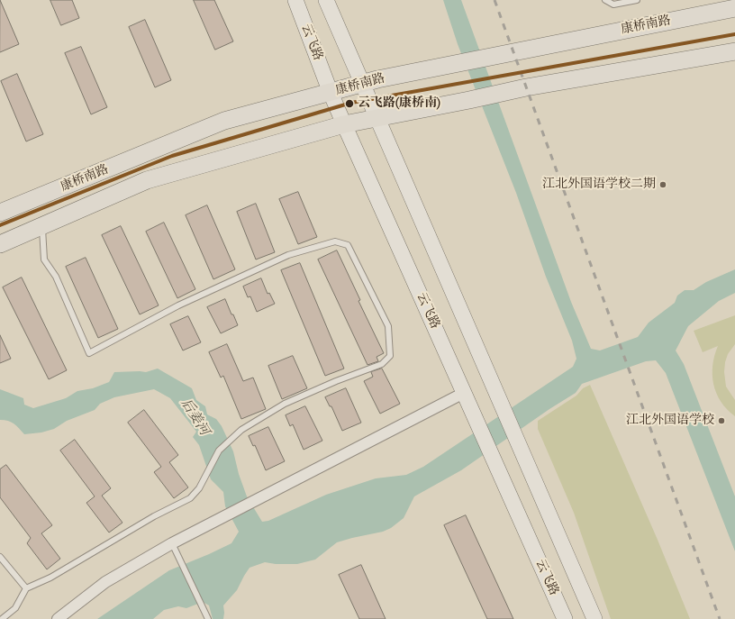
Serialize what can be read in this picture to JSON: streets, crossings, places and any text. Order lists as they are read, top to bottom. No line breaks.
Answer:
{"streets":{"main road":["康桥南路","云飞路"]},"crossings":[["康桥南路","云飞路"]],"water":["后姜河"],"places":["云飞路(康桥南)","江北外国语学校二期","江北外国语学校"]}
